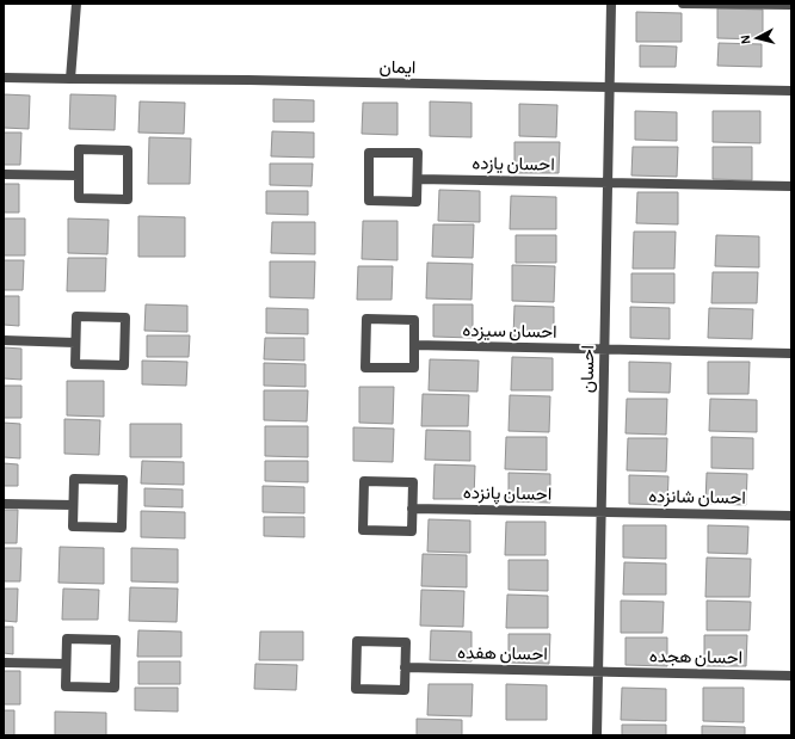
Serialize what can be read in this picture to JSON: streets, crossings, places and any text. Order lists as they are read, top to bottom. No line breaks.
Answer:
{"streets":{"street":["ایمان","احسان یازده","احسان سیزده","احسان","احسان پانزده","احسان شانزده","احسان هفده","احسان هجده"]},"crossings":[["ایمان","احسان"],["احسان یازده","احسان"],["احسان سیزده","احسان"],["احسان","احسان پانزده"],["احسان","احسان شانزده"],["احسان","احسان هفده"],["احسان","احسان هجده"],["احسان پانزده","احسان شانزده"],["احسان هفده","احسان هجده"]],"north":"left"}
